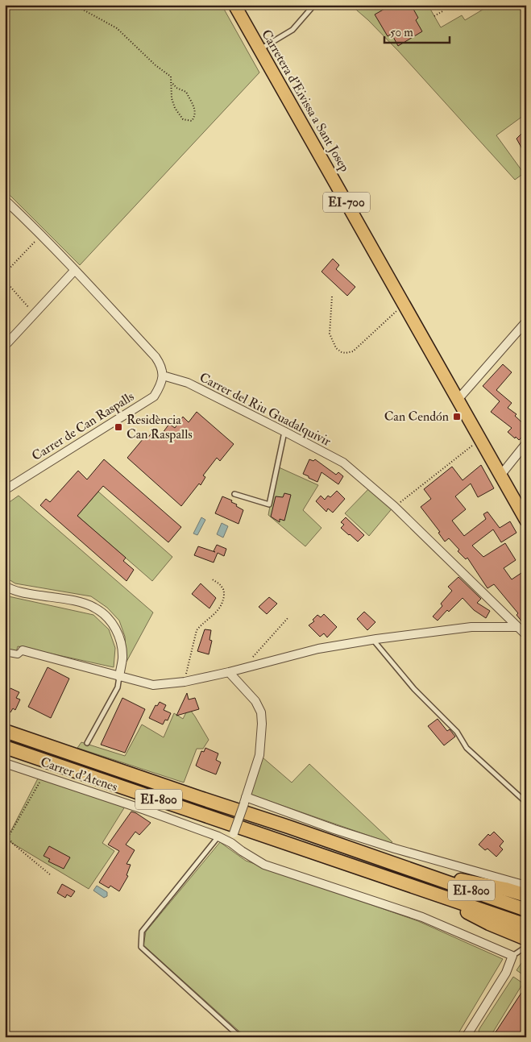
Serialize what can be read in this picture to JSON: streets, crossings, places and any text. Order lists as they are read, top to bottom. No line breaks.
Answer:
{"streets":{"highway":["EI-800"],"main road":["Carretera d'Eivissa a Sant Josep","EI-700"],"street":["Carrer del Riu Guadalquivir","Carrer de Can Raspalls","Carrer d'Atenes"]},"crossings":[["Carretera d'Eivissa a Sant Josep","EI-700"],["Carrer del Riu Guadalquivir","Carrer de Can Raspalls"]],"places":{"transit":["Can Cendón","Residència Can Raspalls"]},"scale_bar":"50 m"}
